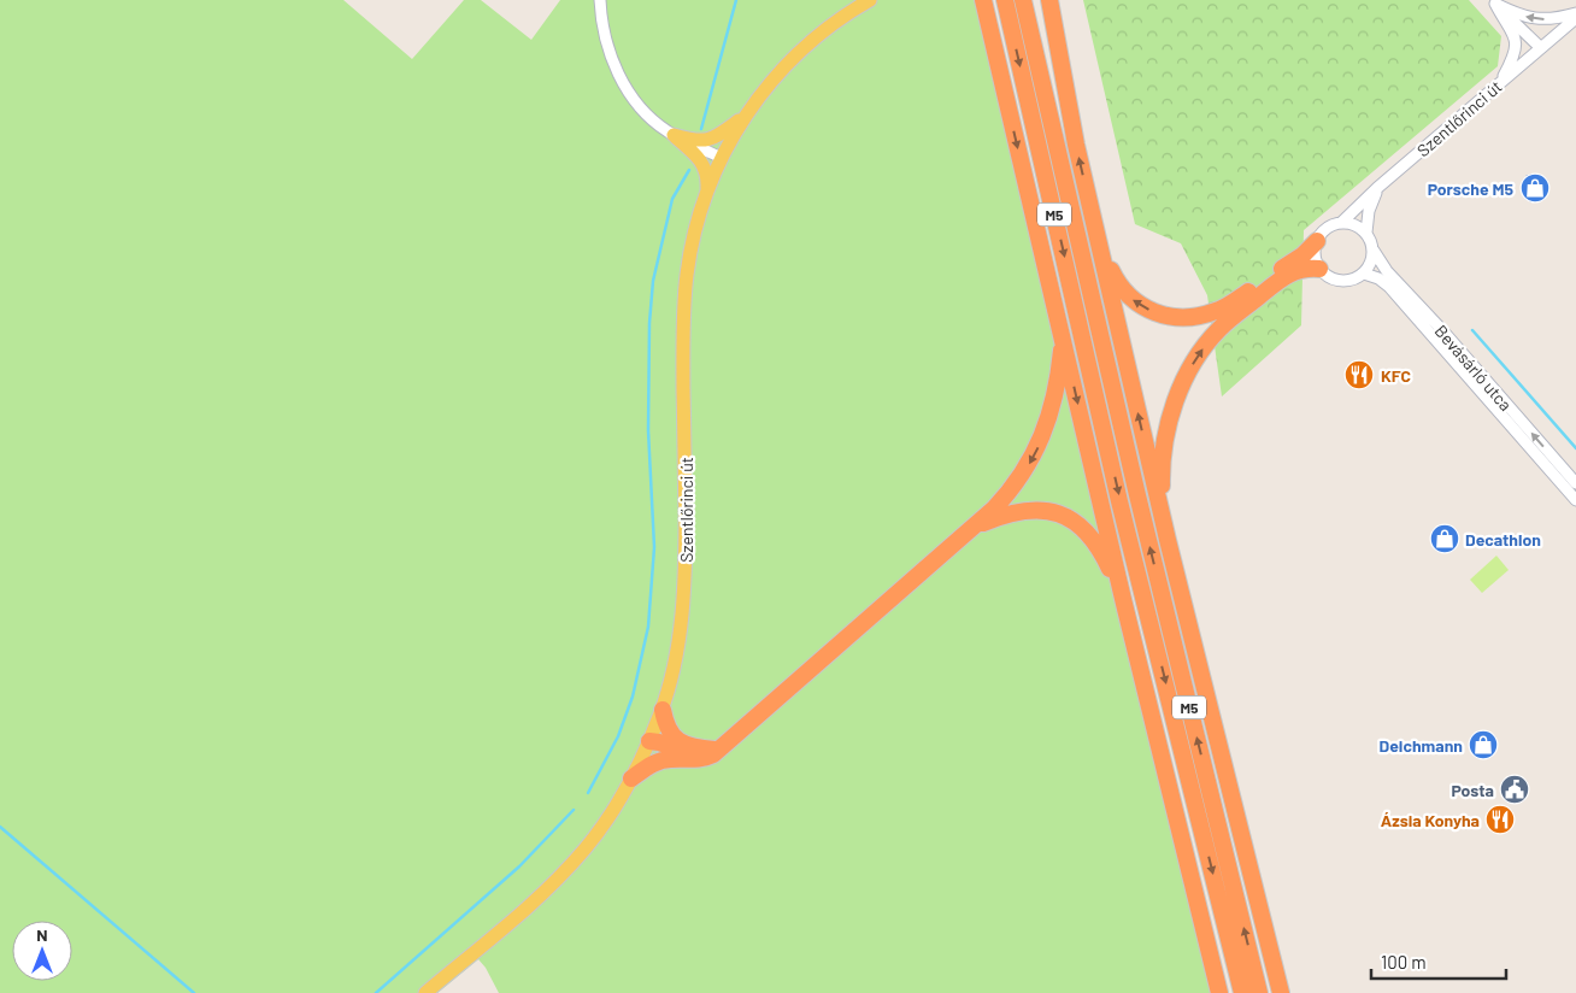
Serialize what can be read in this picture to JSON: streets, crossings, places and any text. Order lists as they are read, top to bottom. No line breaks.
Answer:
{"streets":{"highway":["M5"],"main road":["Szentlőrinci út"],"street":["Bevásárló utca"]},"crossings":[["Szentlőrinci út","Bevásárló utca"]],"places":{"shop":["Porsche M5","Decathlon","Deichmann"],"restaurant":["KFC","Ázsia Konyha"],"public building":["Posta"]},"scale_bar":"100 m","north":"top"}
